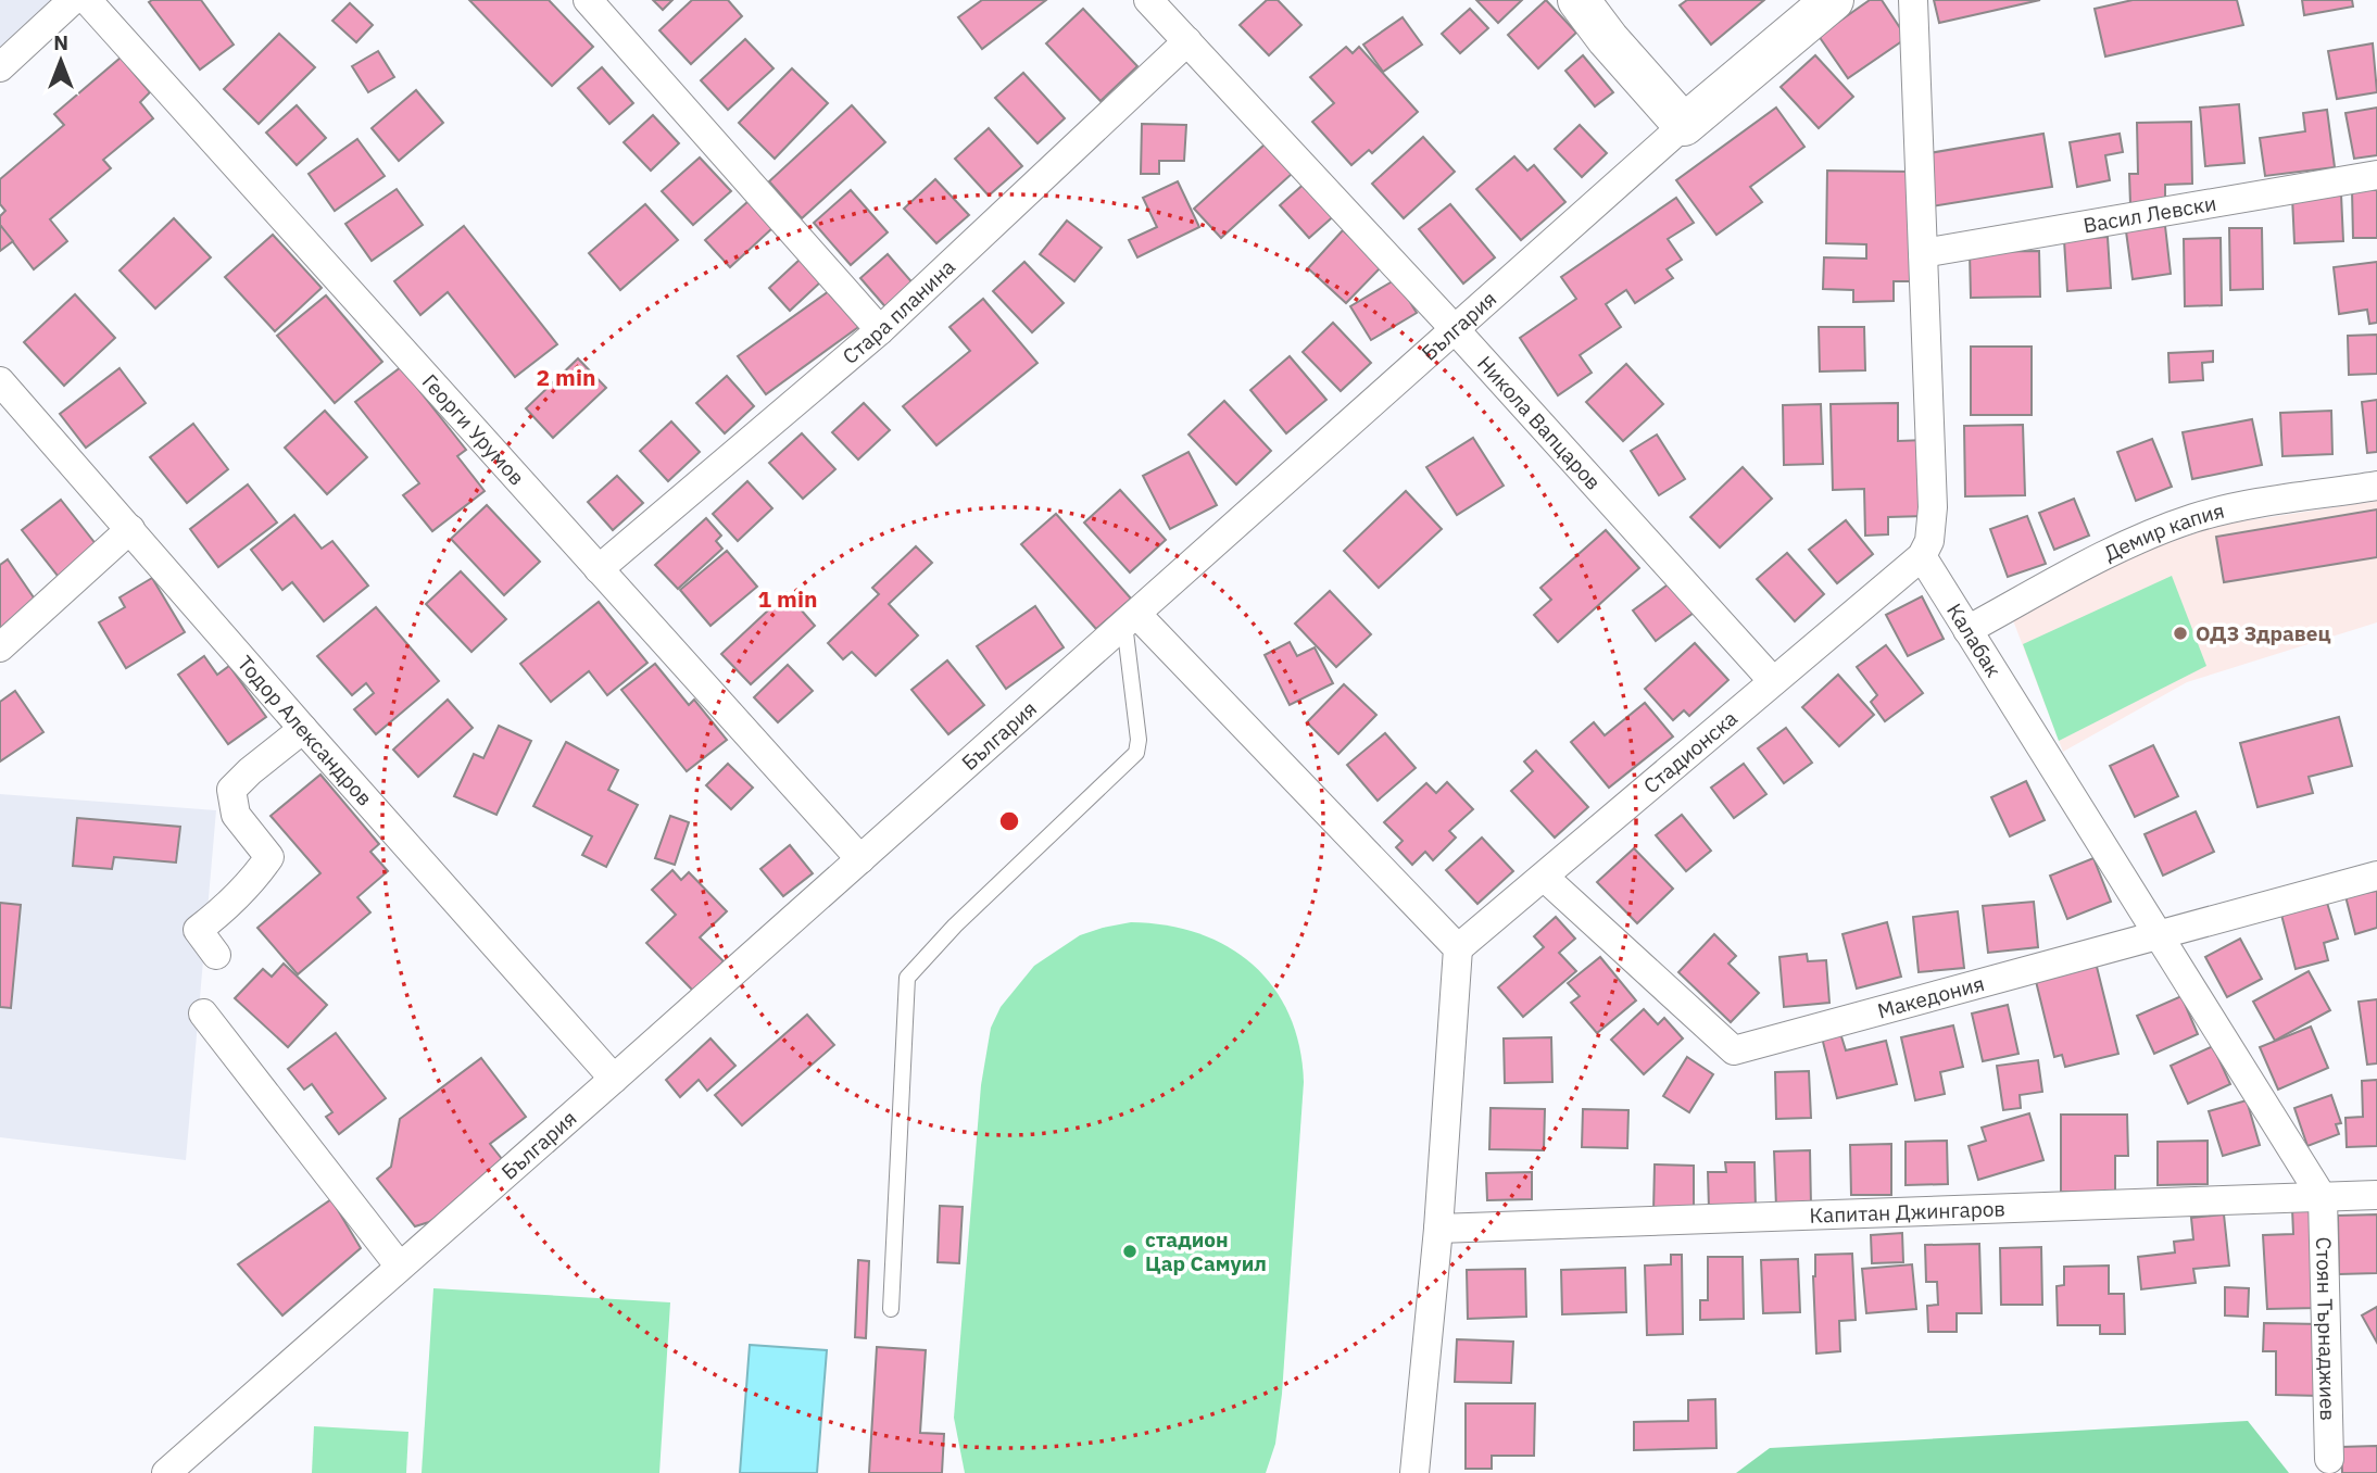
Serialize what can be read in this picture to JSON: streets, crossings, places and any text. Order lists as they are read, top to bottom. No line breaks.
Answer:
{"streets":{"street":["Васил Левски","Стара планина","България","Никола Вапцаров","Георги Урумов","Демир капия","Калабак","Тодор Александров","Стадионска","Македония","Капитан Джингаров","Стоян Търнаджиев"]},"crossings":[["Стара планина","Никола Вапцаров"],["Стара планина","Георги Урумов"],["България","Никола Вапцаров"],["България","Георги Урумов"],["България","Тодор Александров"],["Никола Вапцаров","Стадионска"],["Демир капия","Калабак"],["Калабак","Стадионска"],["Калабак","Македония"],["Калабак","Капитан Джингаров"],["Калабак","Стоян Търнаджиев"],["Стадионска","Македония"],["Капитан Джингаров","Стоян Търнаджиев"]],"places":["ОДЗ Здравец","стадион Цар Самуил"],"north":"top","rings":["2 min","1 min"]}
